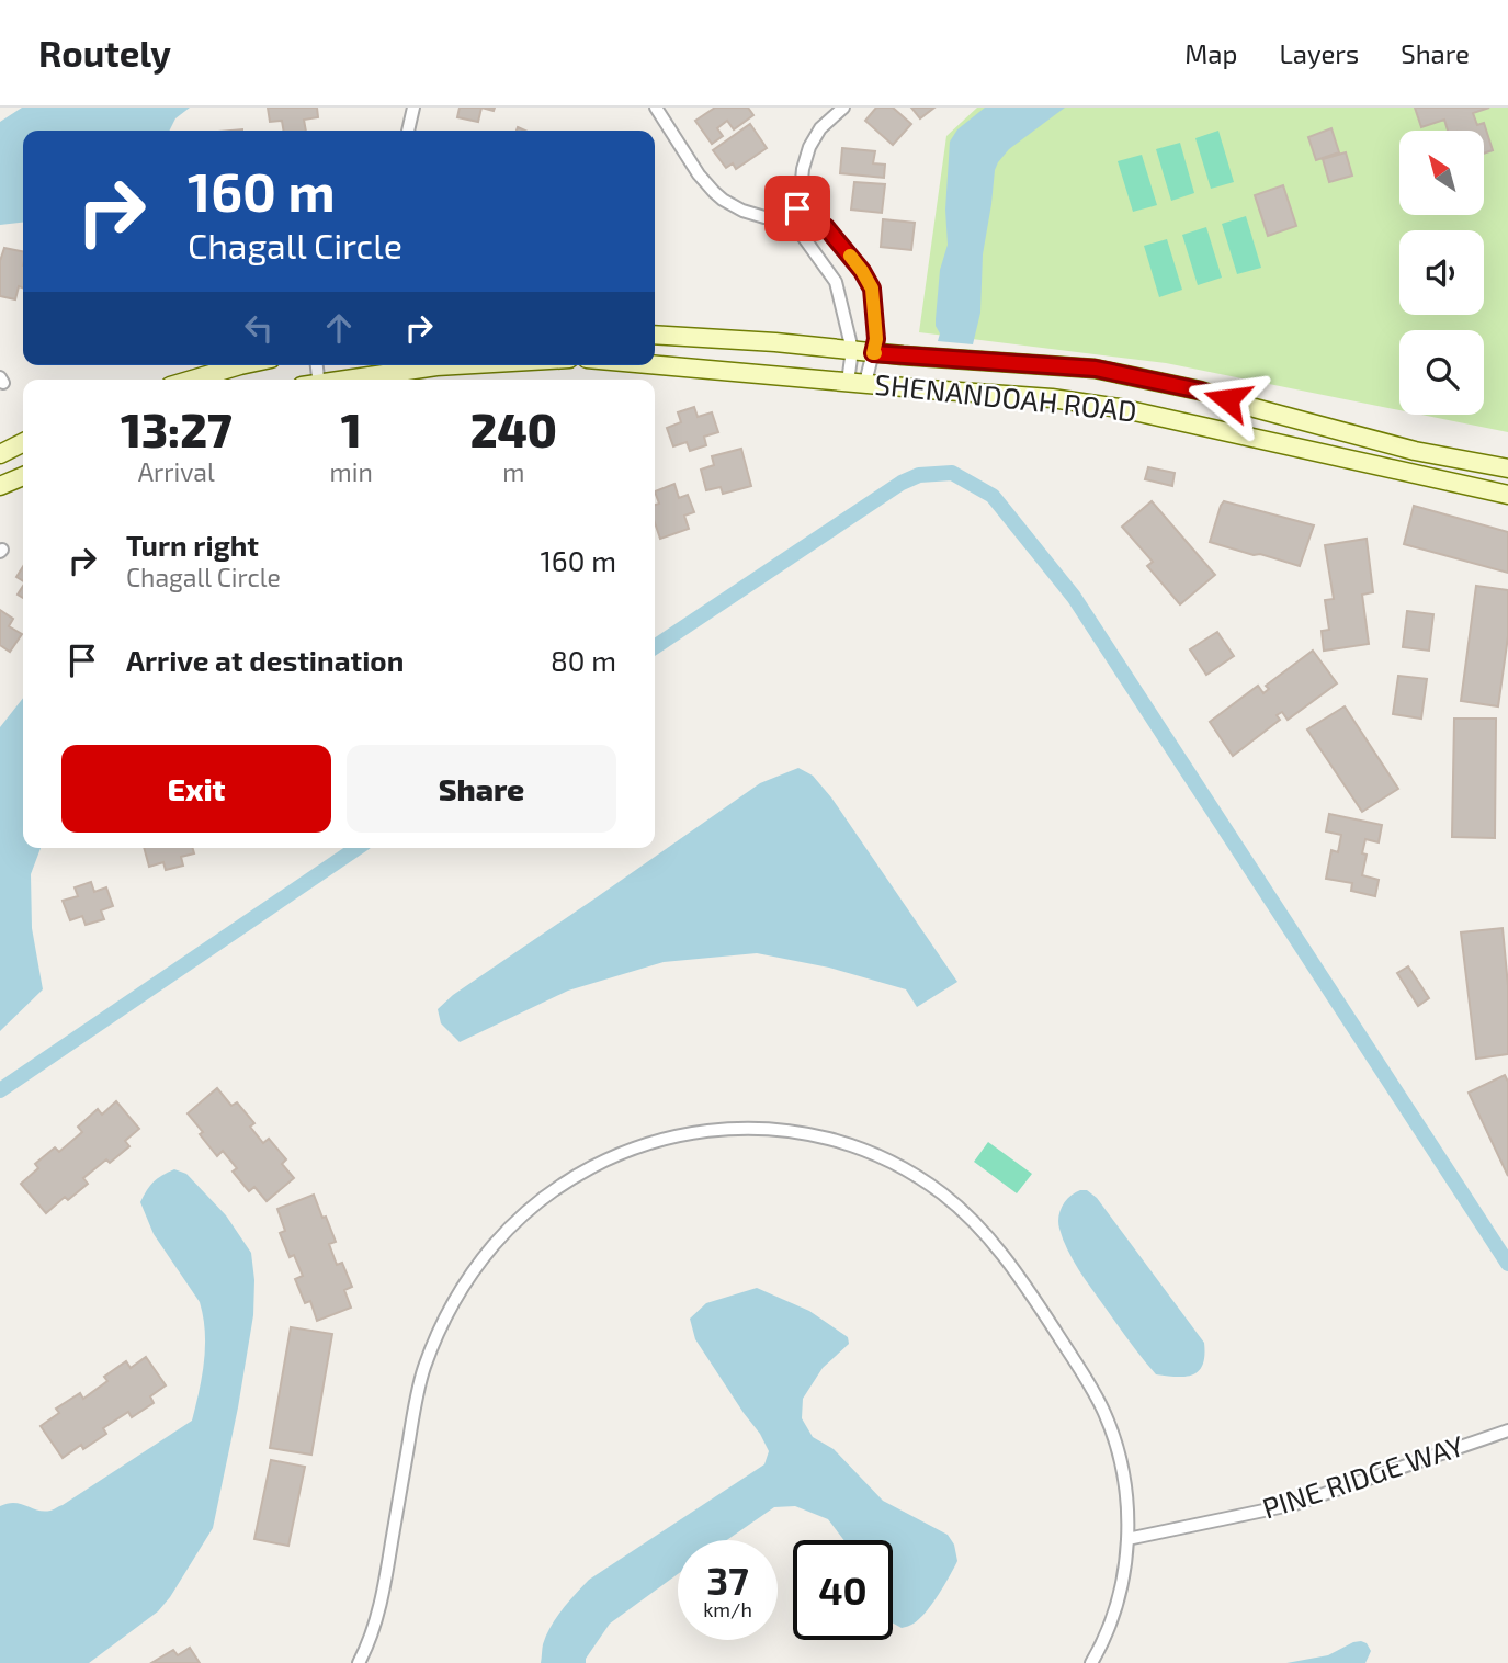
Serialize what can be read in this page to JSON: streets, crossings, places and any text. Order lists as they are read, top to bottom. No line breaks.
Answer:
{"streets":{"street":["SHENANDOAH ROAD","PINE RIDGE WAY"]},"north":"top left","page":{"header":"Routely","nav":["Map","Layers","Share"],"turn":["160 m","Chagall Circle"],"eta":["13:27","Arrival","1","min","240","m"],"list":[{"name":"Turn right","note":"Chagall Circle","value":"160 m"},{"name":"Arrive at destination","value":"80 m"}],"buttons":["Exit","Share"],"speed":"37 km/h","limit":"40"}}
